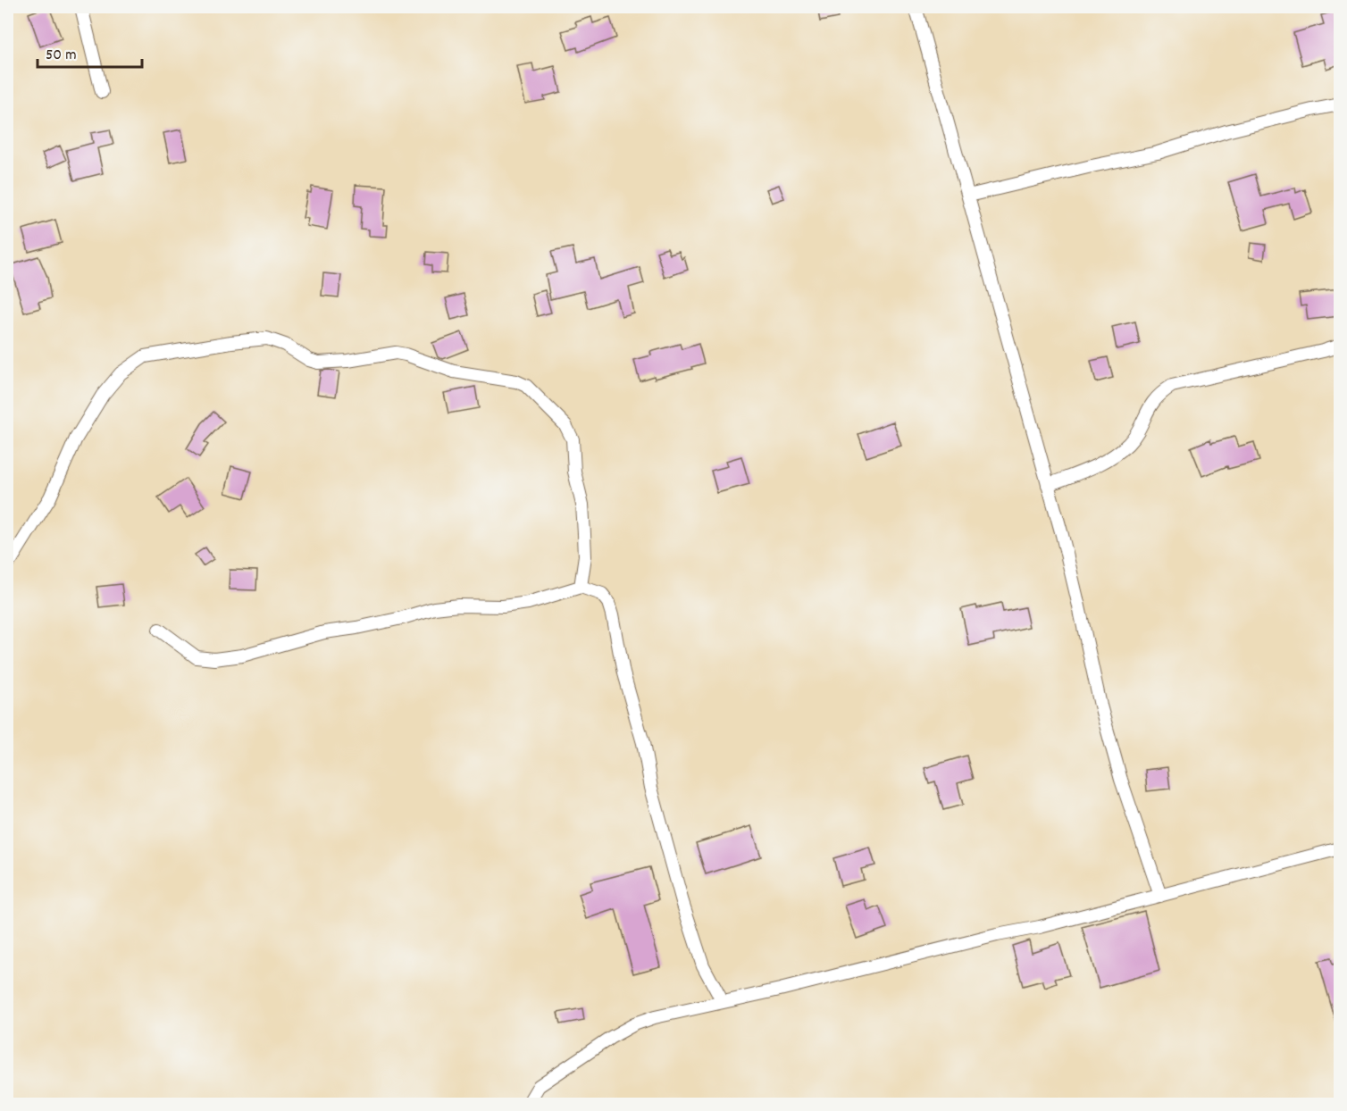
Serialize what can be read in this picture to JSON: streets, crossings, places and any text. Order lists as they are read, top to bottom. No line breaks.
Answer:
{"scale_bar":"50 m"}
